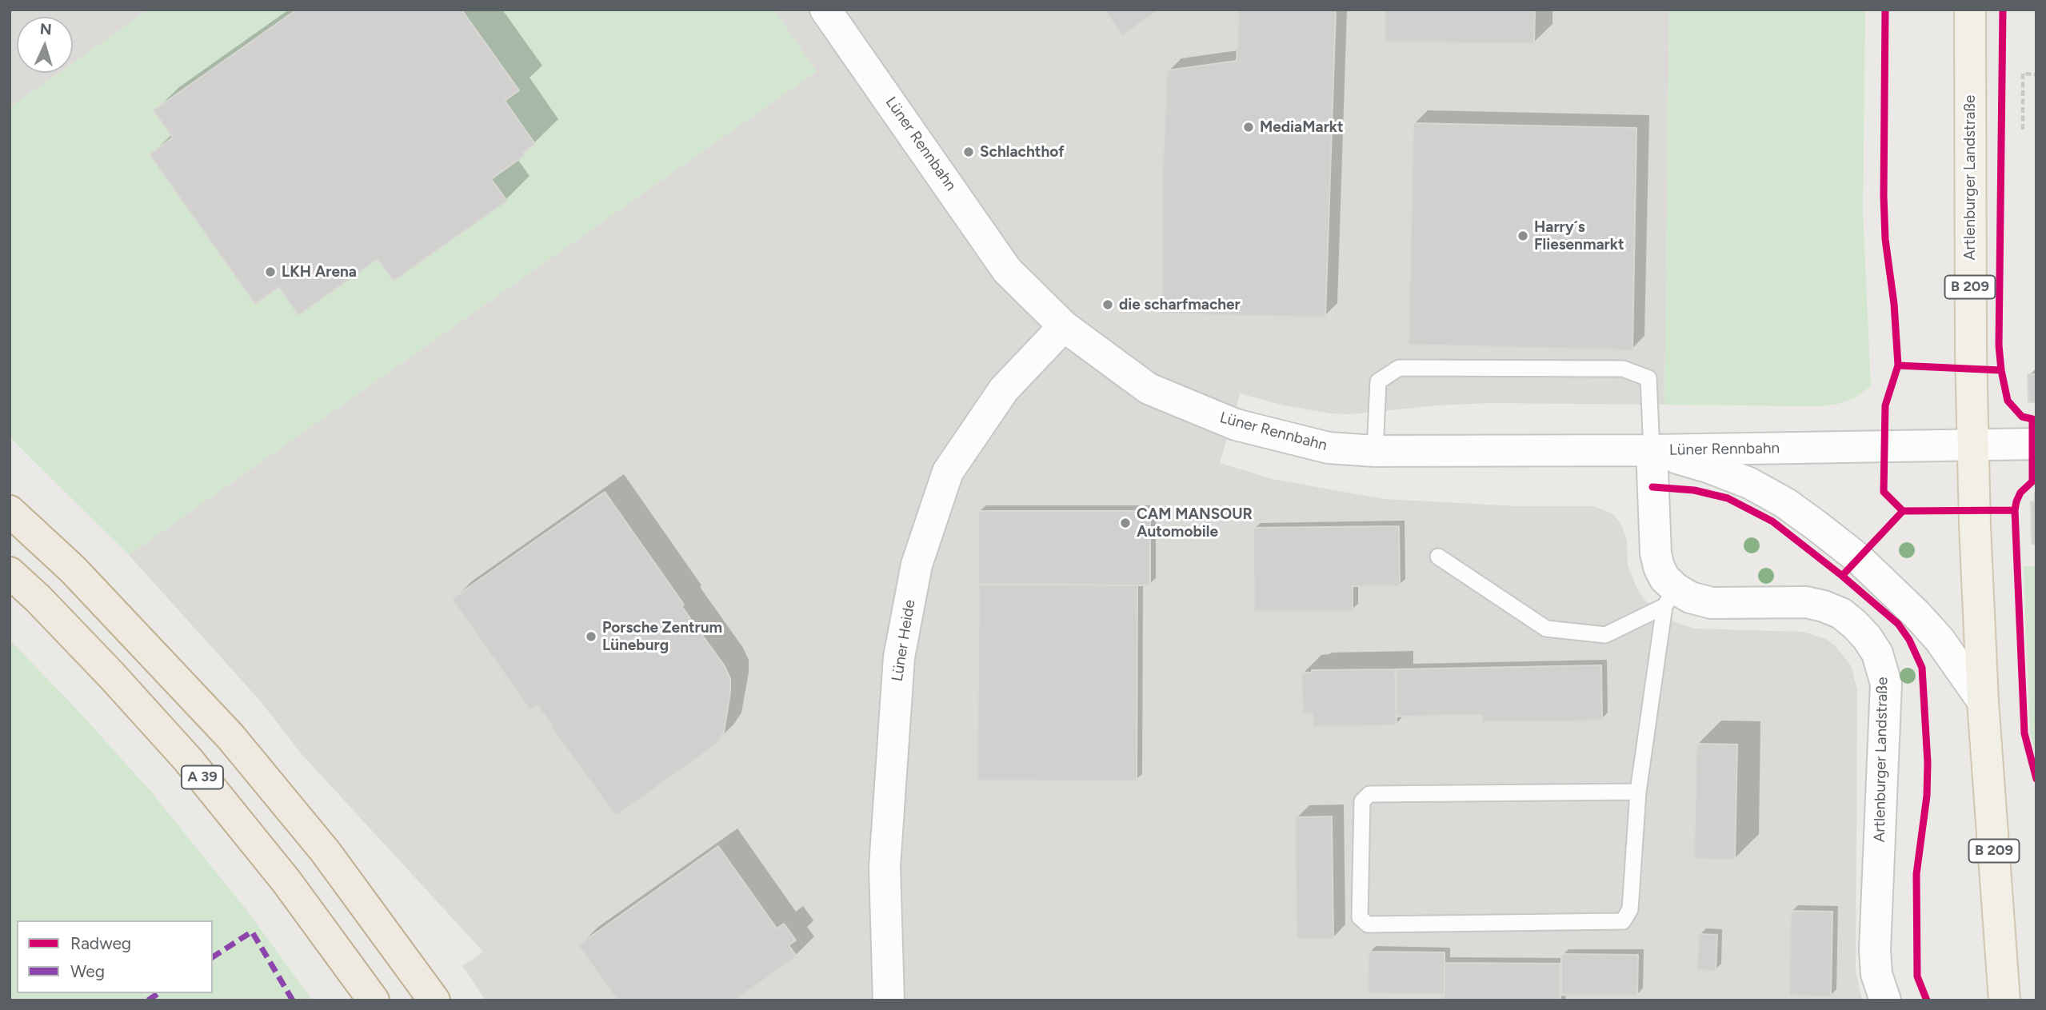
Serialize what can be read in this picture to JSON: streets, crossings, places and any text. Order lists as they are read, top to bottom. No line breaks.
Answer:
{"streets":{"highway":["A 39"],"main road":["Artlenburger Landstraße","B 209"],"street":["Lüner Rennbahn","Lüner Heide"]},"crossings":[["Lüner Rennbahn","Artlenburger Landstraße"],["Lüner Rennbahn","B 209"],["Lüner Rennbahn","Lüner Heide"],["Artlenburger Landstraße","B 209"]],"places":["MediaMarkt","Schlachthof","Harry´s Fliesenmarkt","LKH Arena","die scharfmacher","CAM MANSOUR Automobile","Porsche Zentrum Lüneburg"],"legend":["Radweg","Weg"],"north":"top"}
